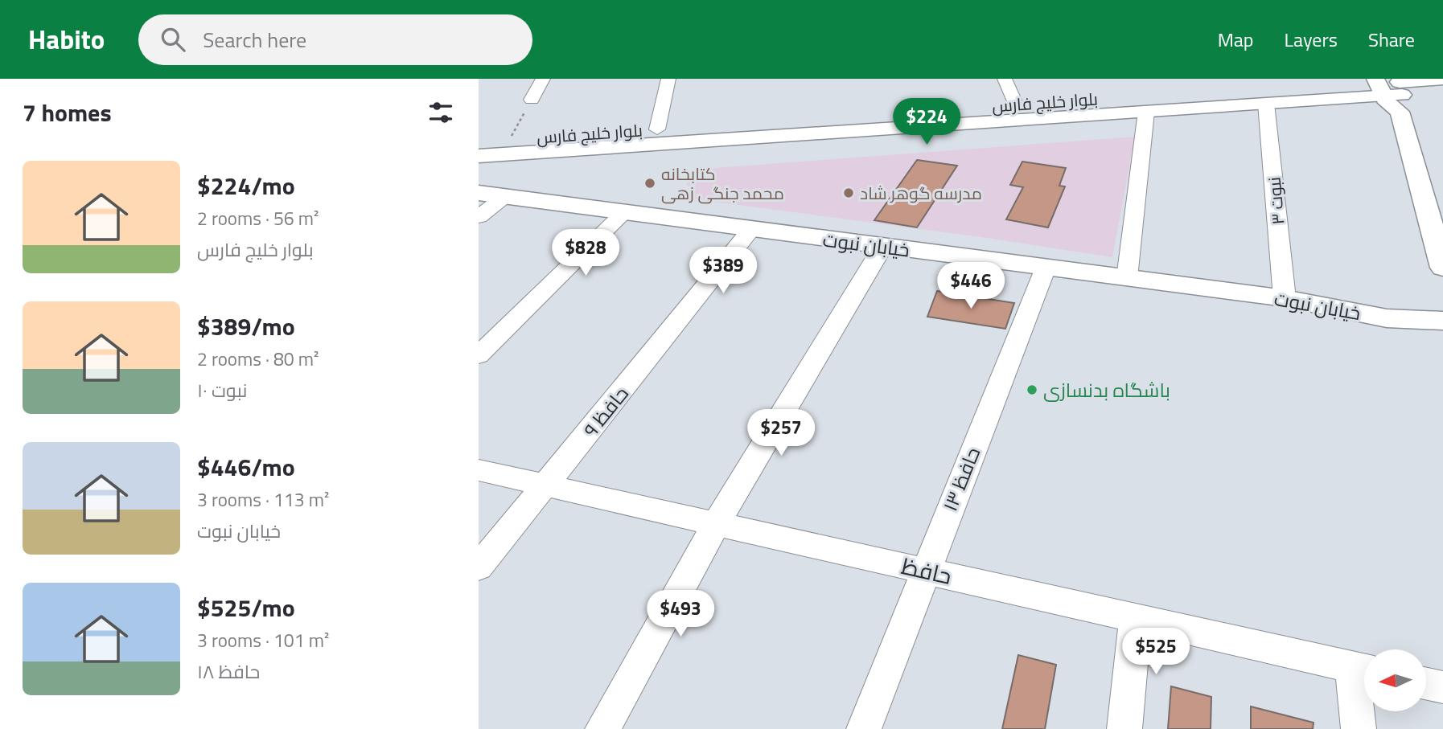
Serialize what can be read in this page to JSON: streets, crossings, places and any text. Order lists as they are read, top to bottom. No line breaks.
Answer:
{"streets":{"main road":["بلوار خلیج فارس","خیابان نبوت"],"street":["نبوت ۳","حافظ ۹","حافظ ۱۳","حافظ"]},"crossings":[["نبوت ۳","خیابان نبوت"],["خیابان نبوت","حافظ ۹"],["خیابان نبوت","حافظ ۱۳"],["حافظ ۹","حافظ"],["حافظ ۱۳","حافظ"]],"places":["کتابخانه محمد جنگی زهی","مدرسه گوهر شاد","باشگاه بدنسازی"],"north":"left","page":{"header":"Habito","search":"Search here","nav":["Map","Layers","Share"],"heading":"7 homes","price":["$224","$828","$389","$446","$257","$493","$525"],"list":[{"name":"$224/mo","note":"2 rooms · 56 m² · بلوار خلیج فارس"},{"name":"$389/mo","note":"2 rooms · 80 m² · نبوت ۱۰"},{"name":"$446/mo","note":"3 rooms · 113 m² · خیابان نبوت"},{"name":"$525/mo","note":"3 rooms · 101 m² · حافظ ۱۸"}]}}
